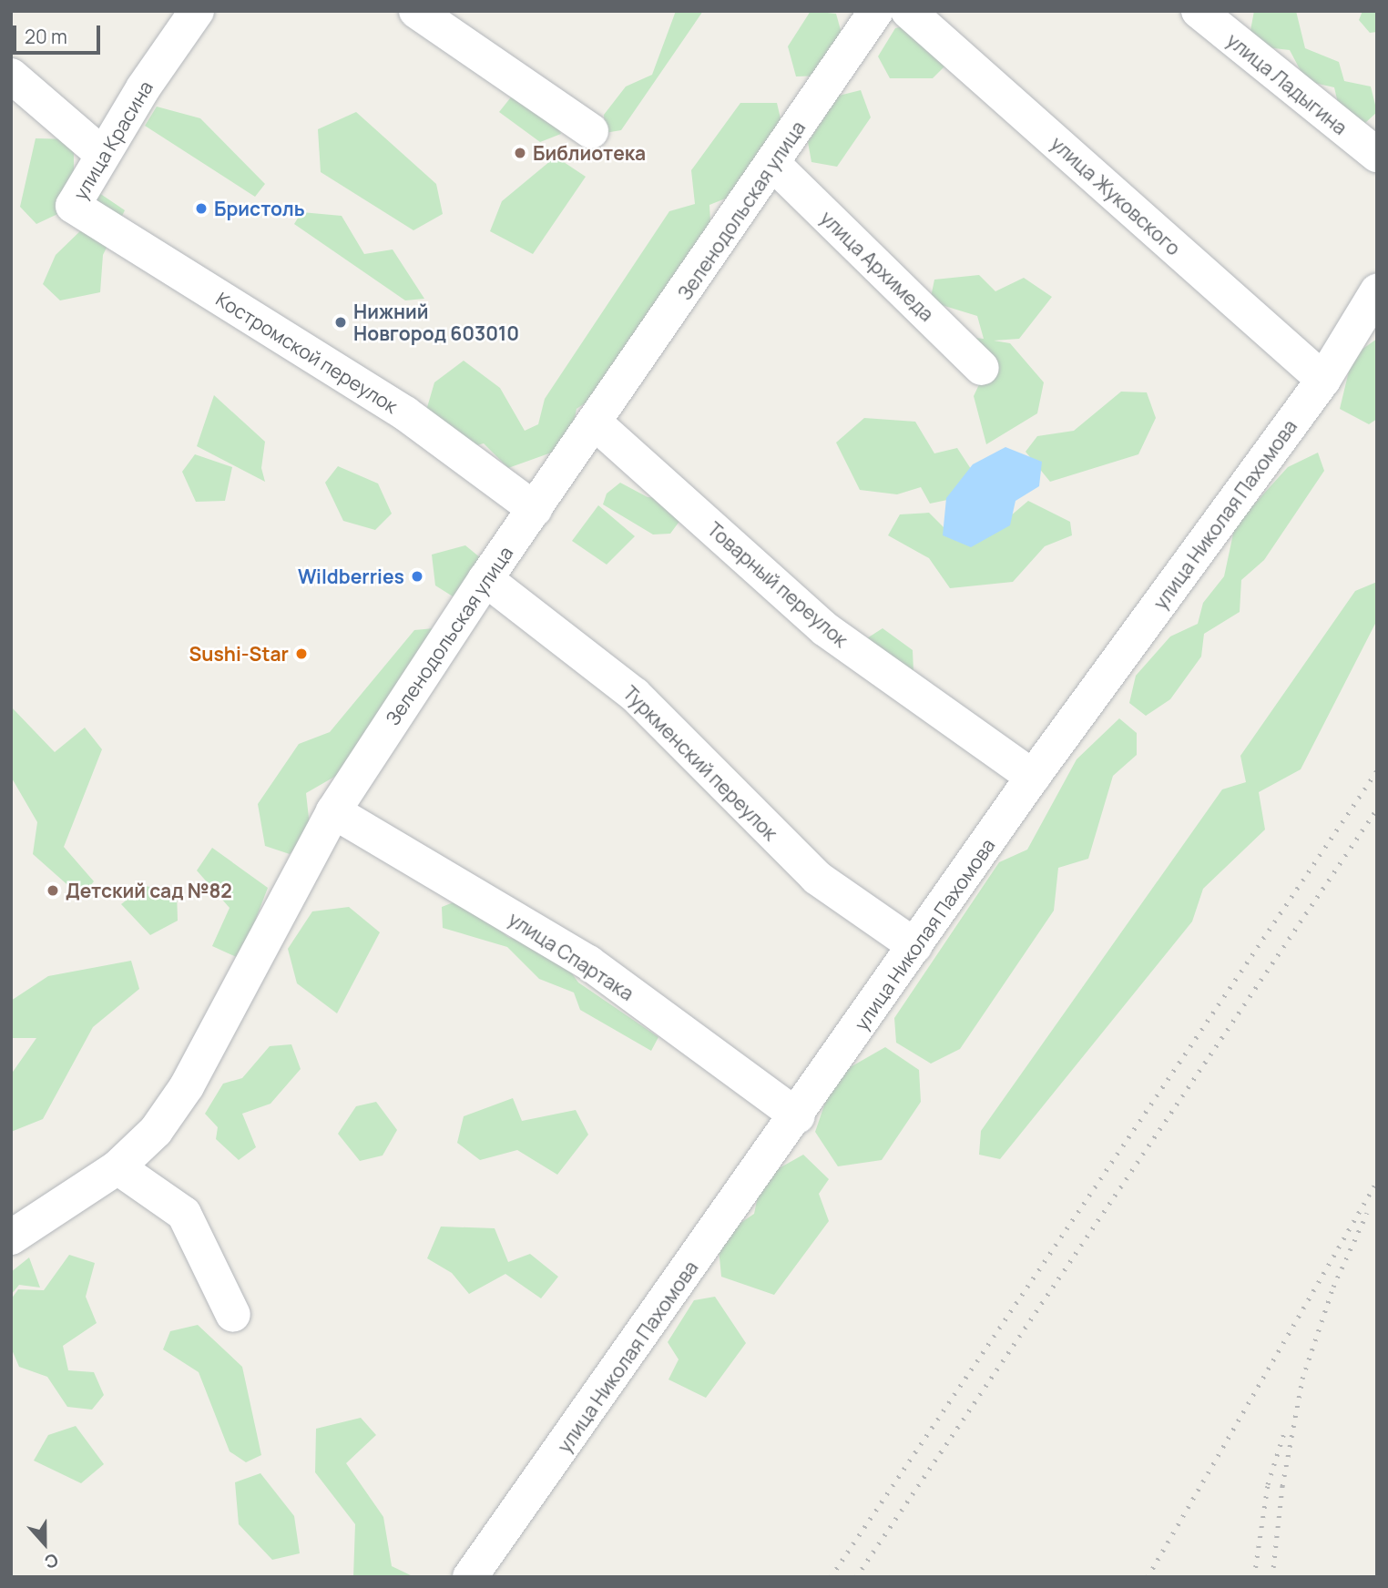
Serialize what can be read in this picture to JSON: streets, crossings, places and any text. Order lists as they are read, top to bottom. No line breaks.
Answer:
{"streets":{"street":["улица Ладыгина","улица Красина","улица Жуковского","Зеленодольская улица","улица Архимеда","Костромской переулок","улица Николая Пахомова","Товарный переулок","Туркменский переулок","улица Спартака"]},"crossings":[["улица Красина","Костромской переулок"],["улица Жуковского","улица Николая Пахомова"],["Зеленодольская улица","улица Архимеда"],["Зеленодольская улица","Костромской переулок"],["Зеленодольская улица","Товарный переулок"],["Зеленодольская улица","Туркменский переулок"],["Зеленодольская улица","улица Спартака"],["улица Николая Пахомова","Товарный переулок"],["улица Николая Пахомова","Туркменский переулок"],["улица Николая Пахомова","улица Спартака"]],"places":["Библиотека","Бристоль","Нижний Новгород 603010","Wildberries","Sushi-Star","Детский сад №82"],"scale_bar":"20 m","north":"bottom"}
